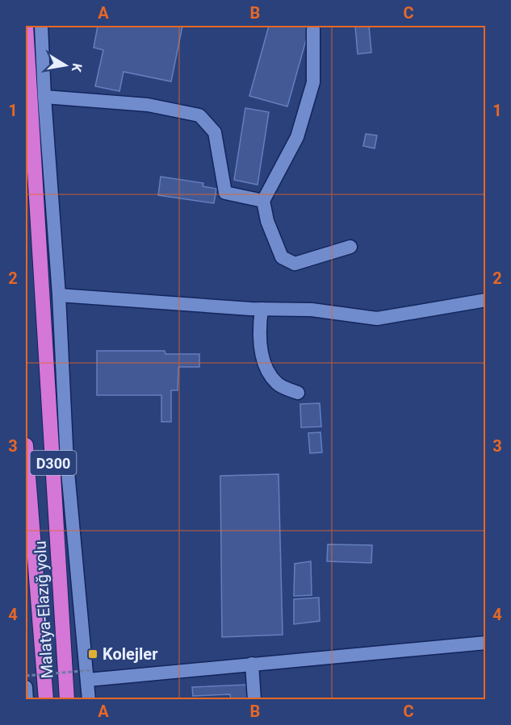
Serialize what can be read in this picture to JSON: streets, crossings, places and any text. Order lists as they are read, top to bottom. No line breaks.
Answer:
{"streets":{"highway":["D300","Malatya-Elazığ yolu"]},"places":{"transit":["Kolejler"]},"north":"right","grid":{"columns":["A","B","C"],"rows":["1","2","3","4"]}}
